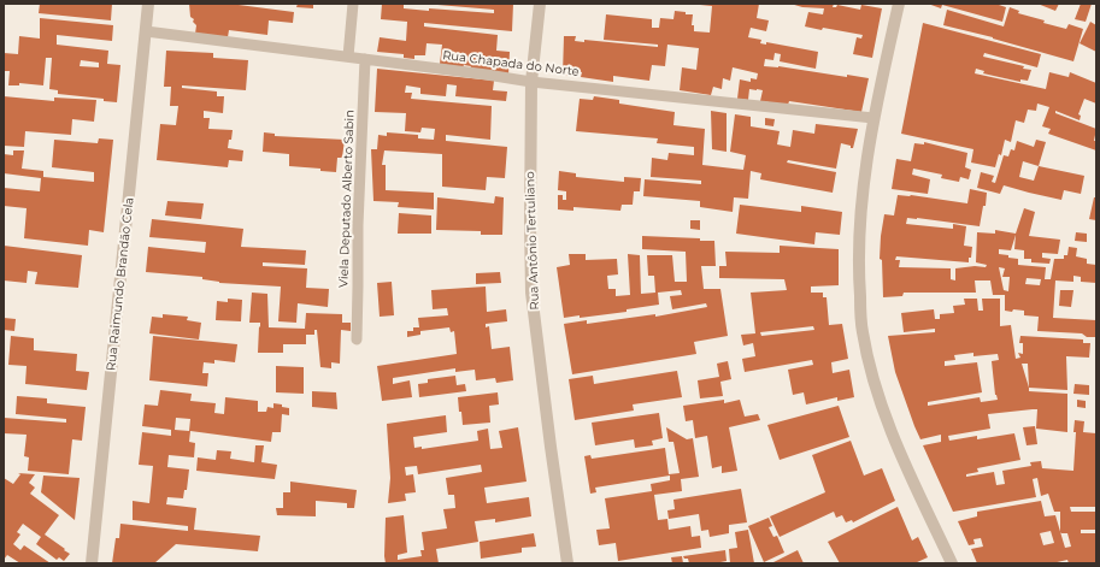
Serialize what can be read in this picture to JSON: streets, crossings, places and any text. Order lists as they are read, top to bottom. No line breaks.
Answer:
{"streets":{"street":["Rua Antônio Tertuliano","Rua Raimundo Brandão Cela"],"lane":["Rua Chapada do Norte","Viela Deputado Alberto Sabin"]},"crossings":[["Rua Chapada do Norte","Viela Deputado Alberto Sabin"],["Rua Chapada do Norte","Rua Antônio Tertuliano"],["Rua Chapada do Norte","Rua Raimundo Brandão Cela"]]}
